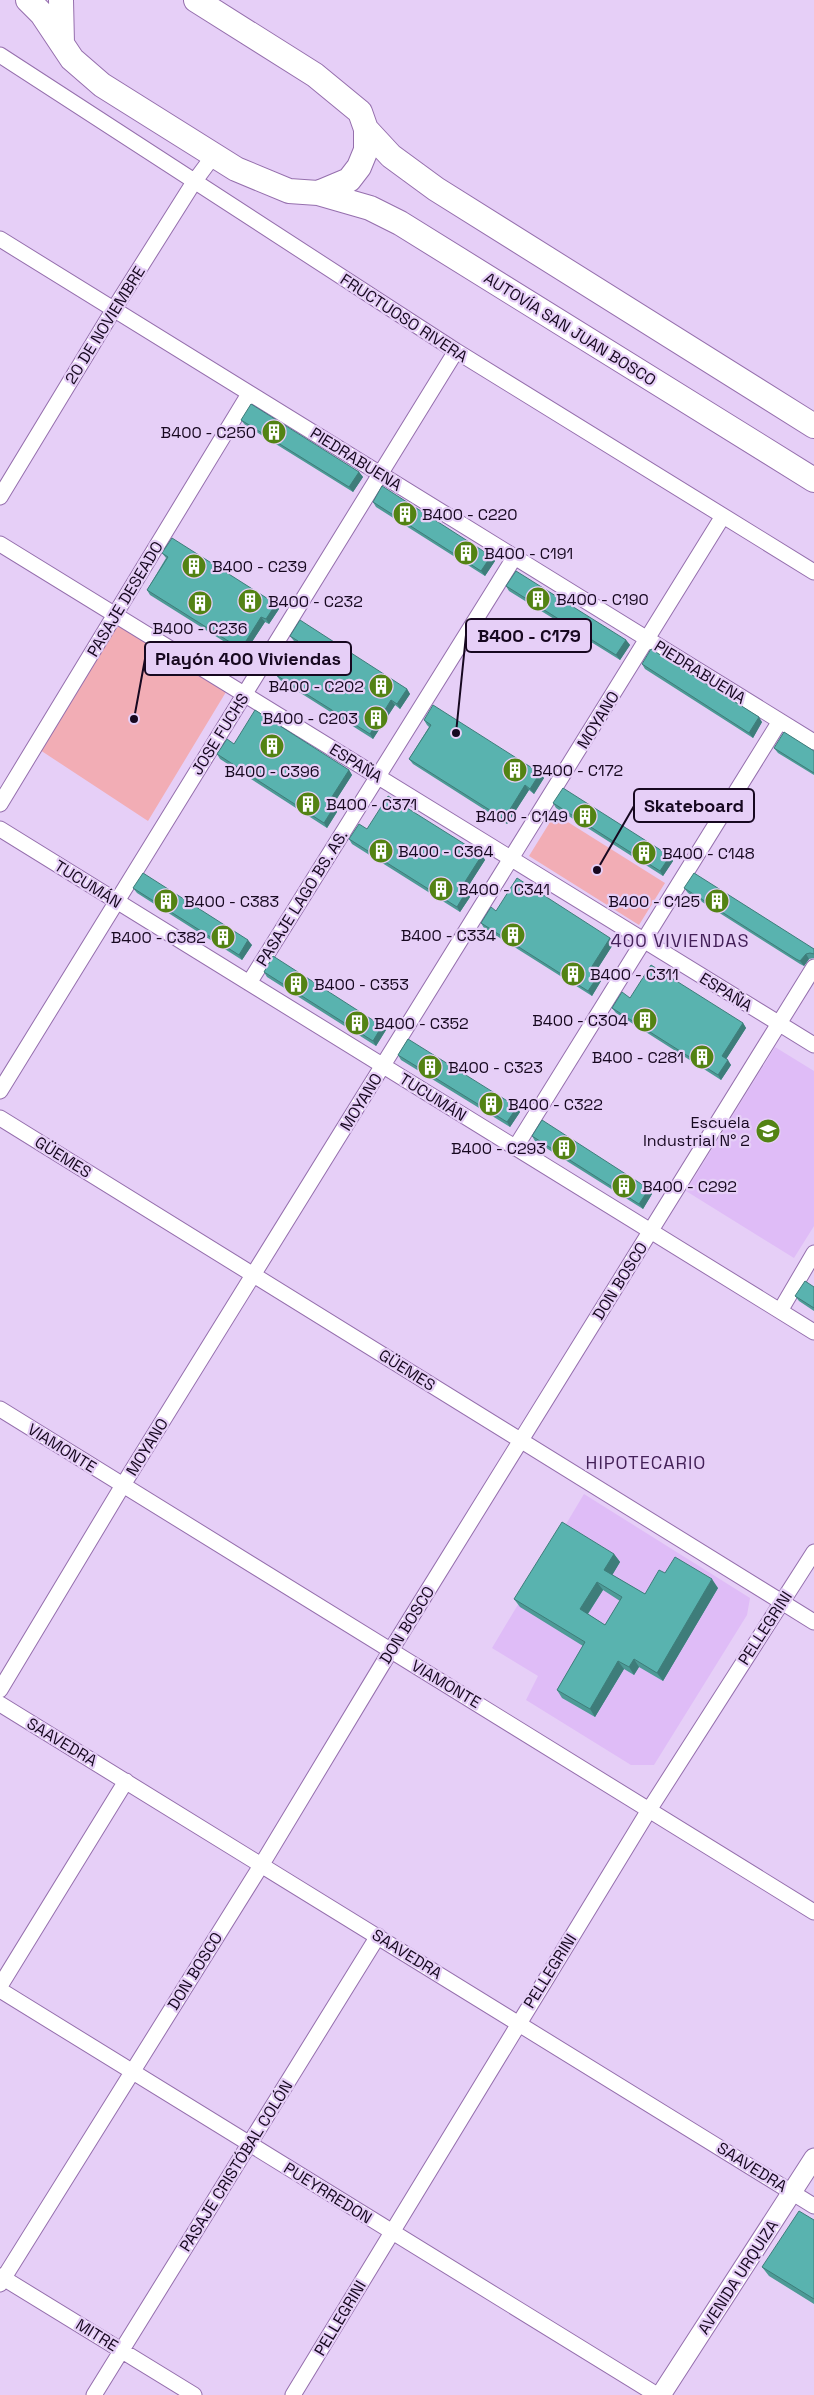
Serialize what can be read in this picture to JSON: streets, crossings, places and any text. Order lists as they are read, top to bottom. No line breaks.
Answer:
{"streets":{"main road":["AUTOVÍA SAN JUAN BOSCO"],"street":["FRUCTUOSO RIVERA","20 DE NOVIEMBRE","PIEDRABUENA","PASAJE DESEADO","MOYANO","JOSE FUCHS","ESPAÑA","TUCUMÁN","PASAJE LAGO BS. AS.","GÜEMES","DON BOSCO","VIAMONTE","PELLEGRINI","SAAVEDRA","PASAJE CRISTÓBAL COLÓN","PUEYRREDON","AVENIDA URQUIZA","MITRE"]},"crossings":[["FRUCTUOSO RIVERA","20 DE NOVIEMBRE"],["FRUCTUOSO RIVERA","MOYANO"],["FRUCTUOSO RIVERA","JOSE FUCHS"],["20 DE NOVIEMBRE","PIEDRABUENA"],["PIEDRABUENA","PASAJE DESEADO"],["PIEDRABUENA","MOYANO"],["PIEDRABUENA","JOSE FUCHS"],["PIEDRABUENA","PASAJE LAGO BS. AS."],["PASAJE DESEADO","ESPAÑA"],["MOYANO","ESPAÑA"],["MOYANO","TUCUMÁN"],["MOYANO","GÜEMES"],["MOYANO","VIAMONTE"],["JOSE FUCHS","ESPAÑA"],["JOSE FUCHS","TUCUMÁN"],["ESPAÑA","PASAJE LAGO BS. AS."],["ESPAÑA","DON BOSCO"],["TUCUMÁN","PASAJE LAGO BS. AS."],["TUCUMÁN","DON BOSCO"],["GÜEMES","DON BOSCO"],["GÜEMES","PELLEGRINI"],["DON BOSCO","VIAMONTE"],["DON BOSCO","SAAVEDRA"],["DON BOSCO","PUEYRREDON"],["DON BOSCO","MITRE"],["VIAMONTE","PELLEGRINI"],["PELLEGRINI","SAAVEDRA"],["PELLEGRINI","PUEYRREDON"],["SAAVEDRA","PASAJE CRISTÓBAL COLÓN"],["SAAVEDRA","AVENIDA URQUIZA"],["PASAJE CRISTÓBAL COLÓN","PUEYRREDON"],["PASAJE CRISTÓBAL COLÓN","MITRE"]],"districts":["400 VIVIENDAS","HIPOTECARIO"],"places":{"building":["B400 - C250","B400 - C220","B400 - C191","B400 - C239","B400 - C190","B400 - C232","B400 - C236","B400 - C202","B400 - C203","B400 - C396","B400 - C172","B400 - C371","B400 - C149","B400 - C364","B400 - C148","B400 - C341","B400 - C383","B400 - C125","B400 - C334","B400 - C382","B400 - C311","B400 - C353","B400 - C304","B400 - C352","B400 - C281","B400 - C323","B400 - C322","B400 - C293","B400 - C292"],"other":["Playón 400 Viviendas","B400 - C179","Skateboard"],"school or university":["Escuela Industrial N° 2"]}}
